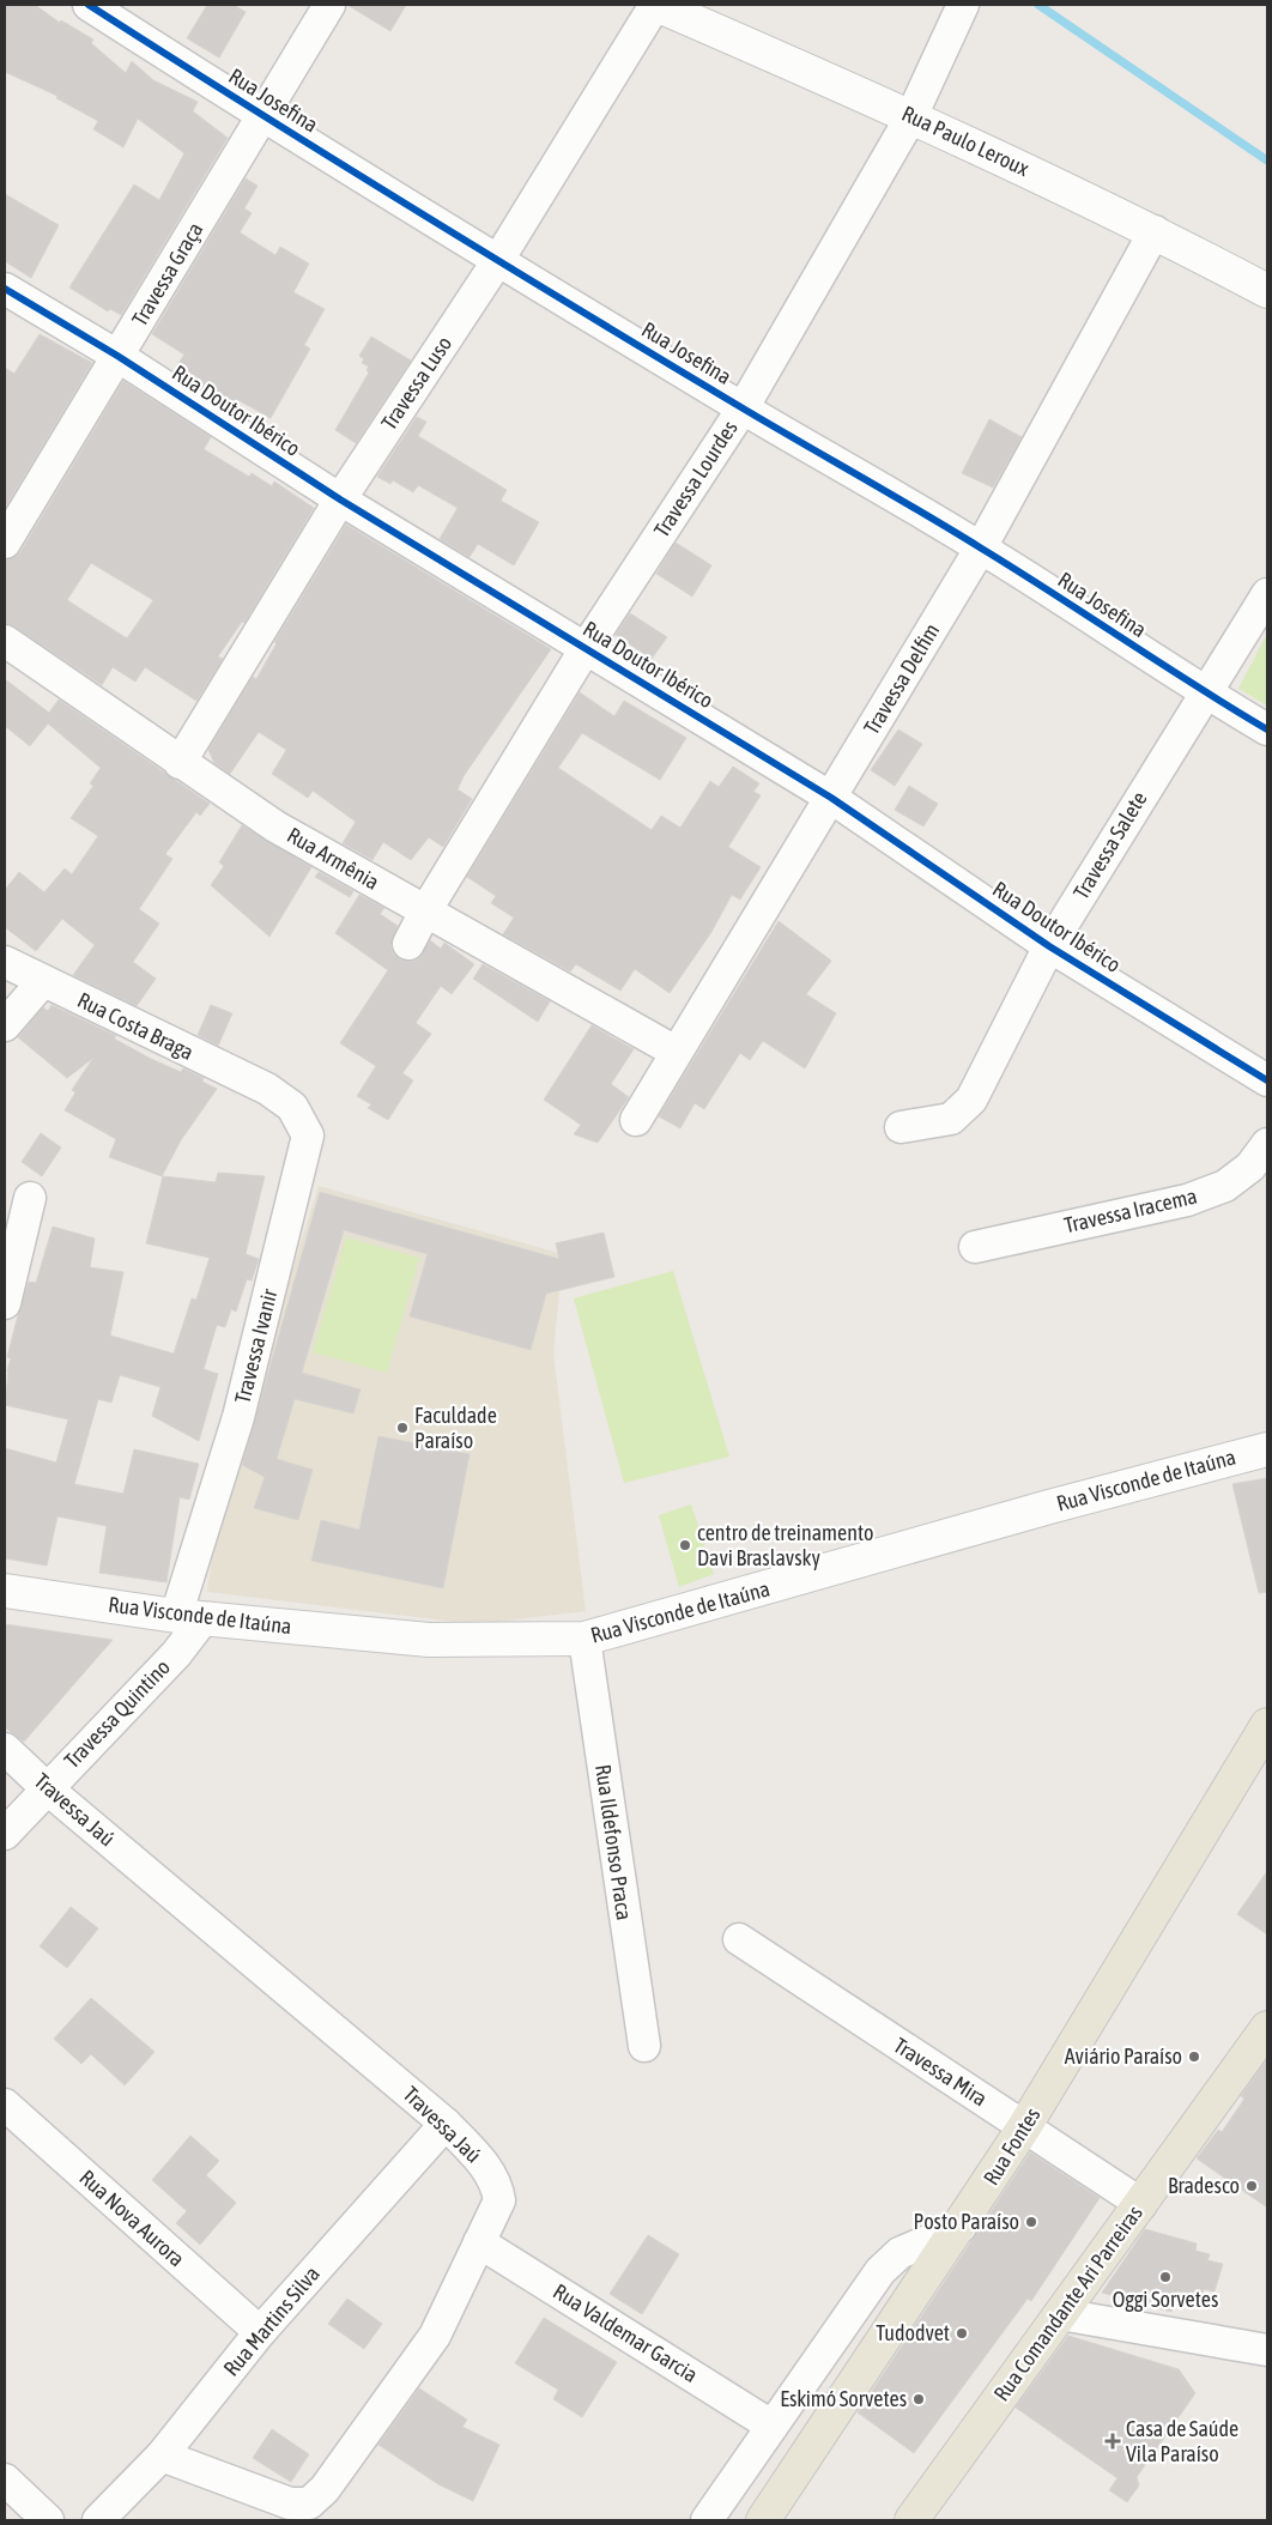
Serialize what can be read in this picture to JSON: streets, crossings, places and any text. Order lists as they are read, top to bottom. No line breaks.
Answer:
{"streets":{"main road":["Rua Paulo Leroux","Rua Visconde de Itaúna","Rua Fontes","Rua Comandante Ari Parreiras"],"street":["Rua Josefina","Travessa Graça","Travessa Luso","Rua Doutor Ibérico","Travessa Lourdes","Travessa Delfim","Travessa Salete","Rua Armênia","Rua Costa Braga","Travessa Iracema","Travessa Ivanir","Travessa Quintino","Travessa Jaú","Rua Ildefonso Praca","Travessa Mira","Rua Nova Aurora","Rua Martins Silva","Rua Valdemar Garcia"]},"crossings":[["Rua Josefina","Travessa Graça"],["Rua Josefina","Travessa Luso"],["Rua Josefina","Travessa Lourdes"],["Rua Josefina","Travessa Delfim"],["Rua Josefina","Travessa Salete"],["Rua Paulo Leroux","Travessa Luso"],["Rua Paulo Leroux","Travessa Lourdes"],["Rua Paulo Leroux","Travessa Delfim"],["Travessa Graça","Rua Doutor Ibérico"],["Travessa Luso","Rua Doutor Ibérico"],["Travessa Luso","Rua Armênia"],["Rua Doutor Ibérico","Travessa Lourdes"],["Rua Doutor Ibérico","Travessa Delfim"],["Rua Doutor Ibérico","Travessa Salete"],["Travessa Lourdes","Rua Armênia"],["Travessa Delfim","Rua Armênia"],["Rua Costa Braga","Travessa Ivanir"],["Travessa Ivanir","Rua Visconde de Itaúna"],["Travessa Ivanir","Travessa Quintino"],["Rua Visconde de Itaúna","Travessa Quintino"],["Rua Visconde de Itaúna","Rua Ildefonso Praca"],["Travessa Quintino","Travessa Jaú"],["Travessa Jaú","Rua Martins Silva"],["Travessa Jaú","Rua Valdemar Garcia"],["Travessa Mira","Rua Fontes"],["Travessa Mira","Rua Comandante Ari Parreiras"],["Rua Nova Aurora","Rua Martins Silva"]],"places":{"other":["Faculdade Paraíso","centro de treinamento Davi Braslavsky","Aviário Paraíso","Bradesco","Posto Paraíso","Oggi Sorvetes","Tudodvet","Eskimó Sorvetes"],"health":["Casa de Saúde Vila Paraíso"]}}
